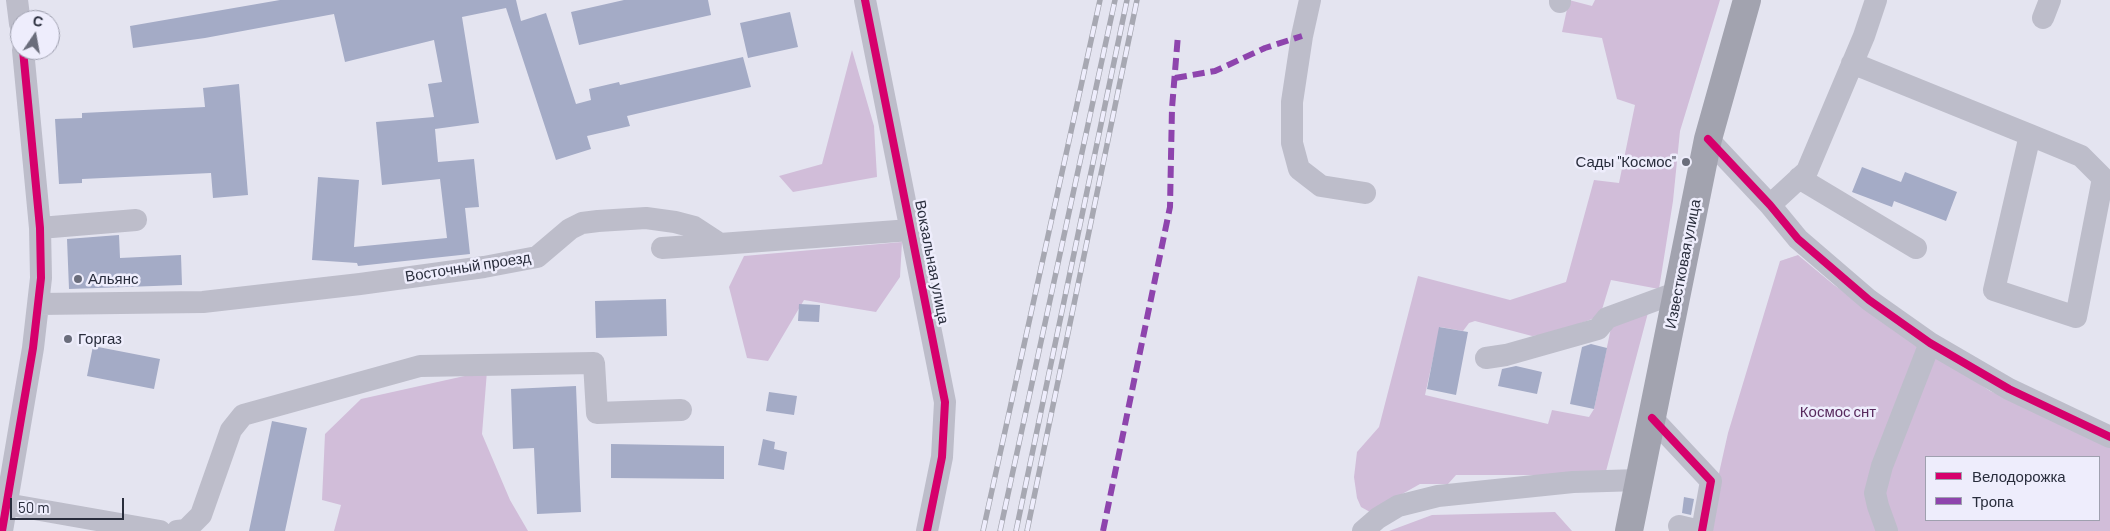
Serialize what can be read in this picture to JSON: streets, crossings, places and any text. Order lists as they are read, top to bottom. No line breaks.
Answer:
{"streets":{"main road":["Известковая улица"],"street":["Вокзальная улица","Восточный проезд"]},"parks":["Космос снт"],"places":["Сады \"Космос\"","Альянс","Горгаз"],"legend":["Велодорожка","Тропа"],"scale_bar":"50 m","north":"top"}
